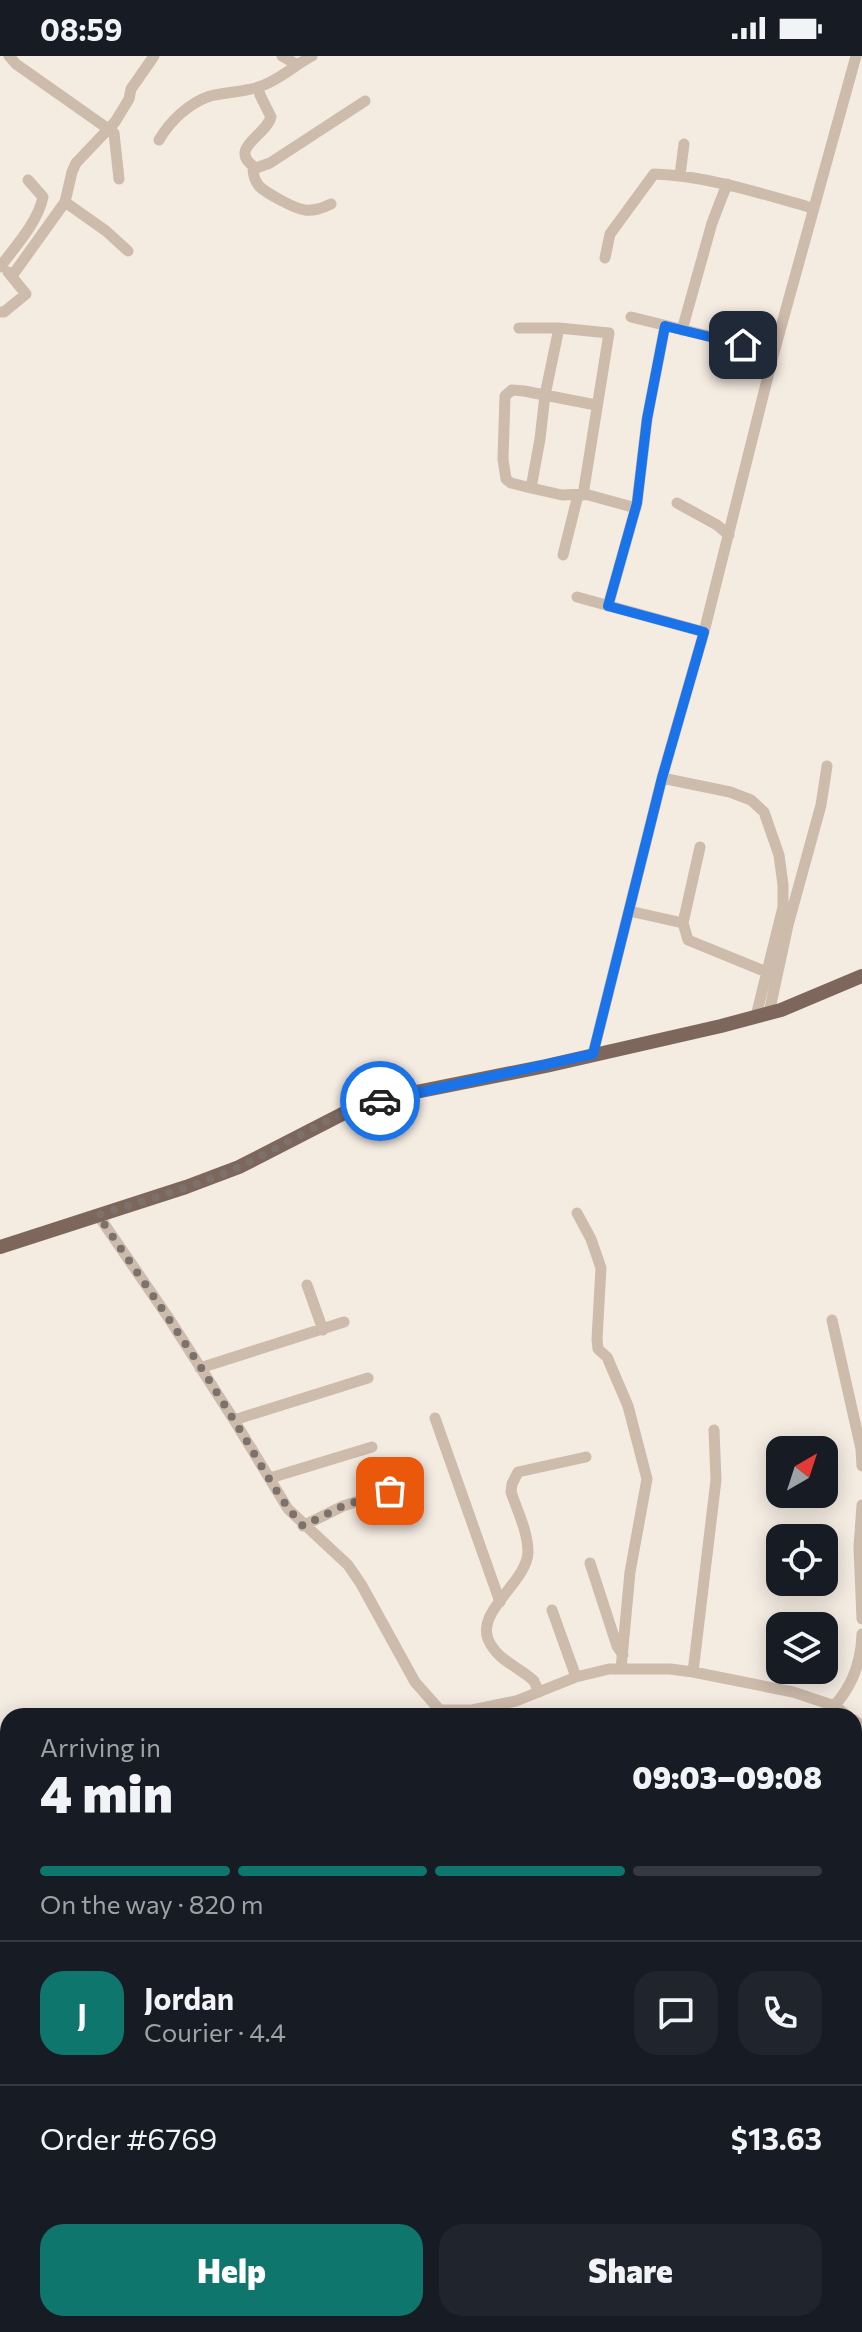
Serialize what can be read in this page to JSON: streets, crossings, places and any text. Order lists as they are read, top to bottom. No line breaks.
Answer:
{"north":"top right","page":{"status":"08:59","heading":["4 min","Arriving in","09:03–09:08"],"panel":["Jordan","Courier · 4.4","Order #6769","$13.63"],"bar":"On the way · 820 m","round":"J","buttons":["Help","Share"]}}
